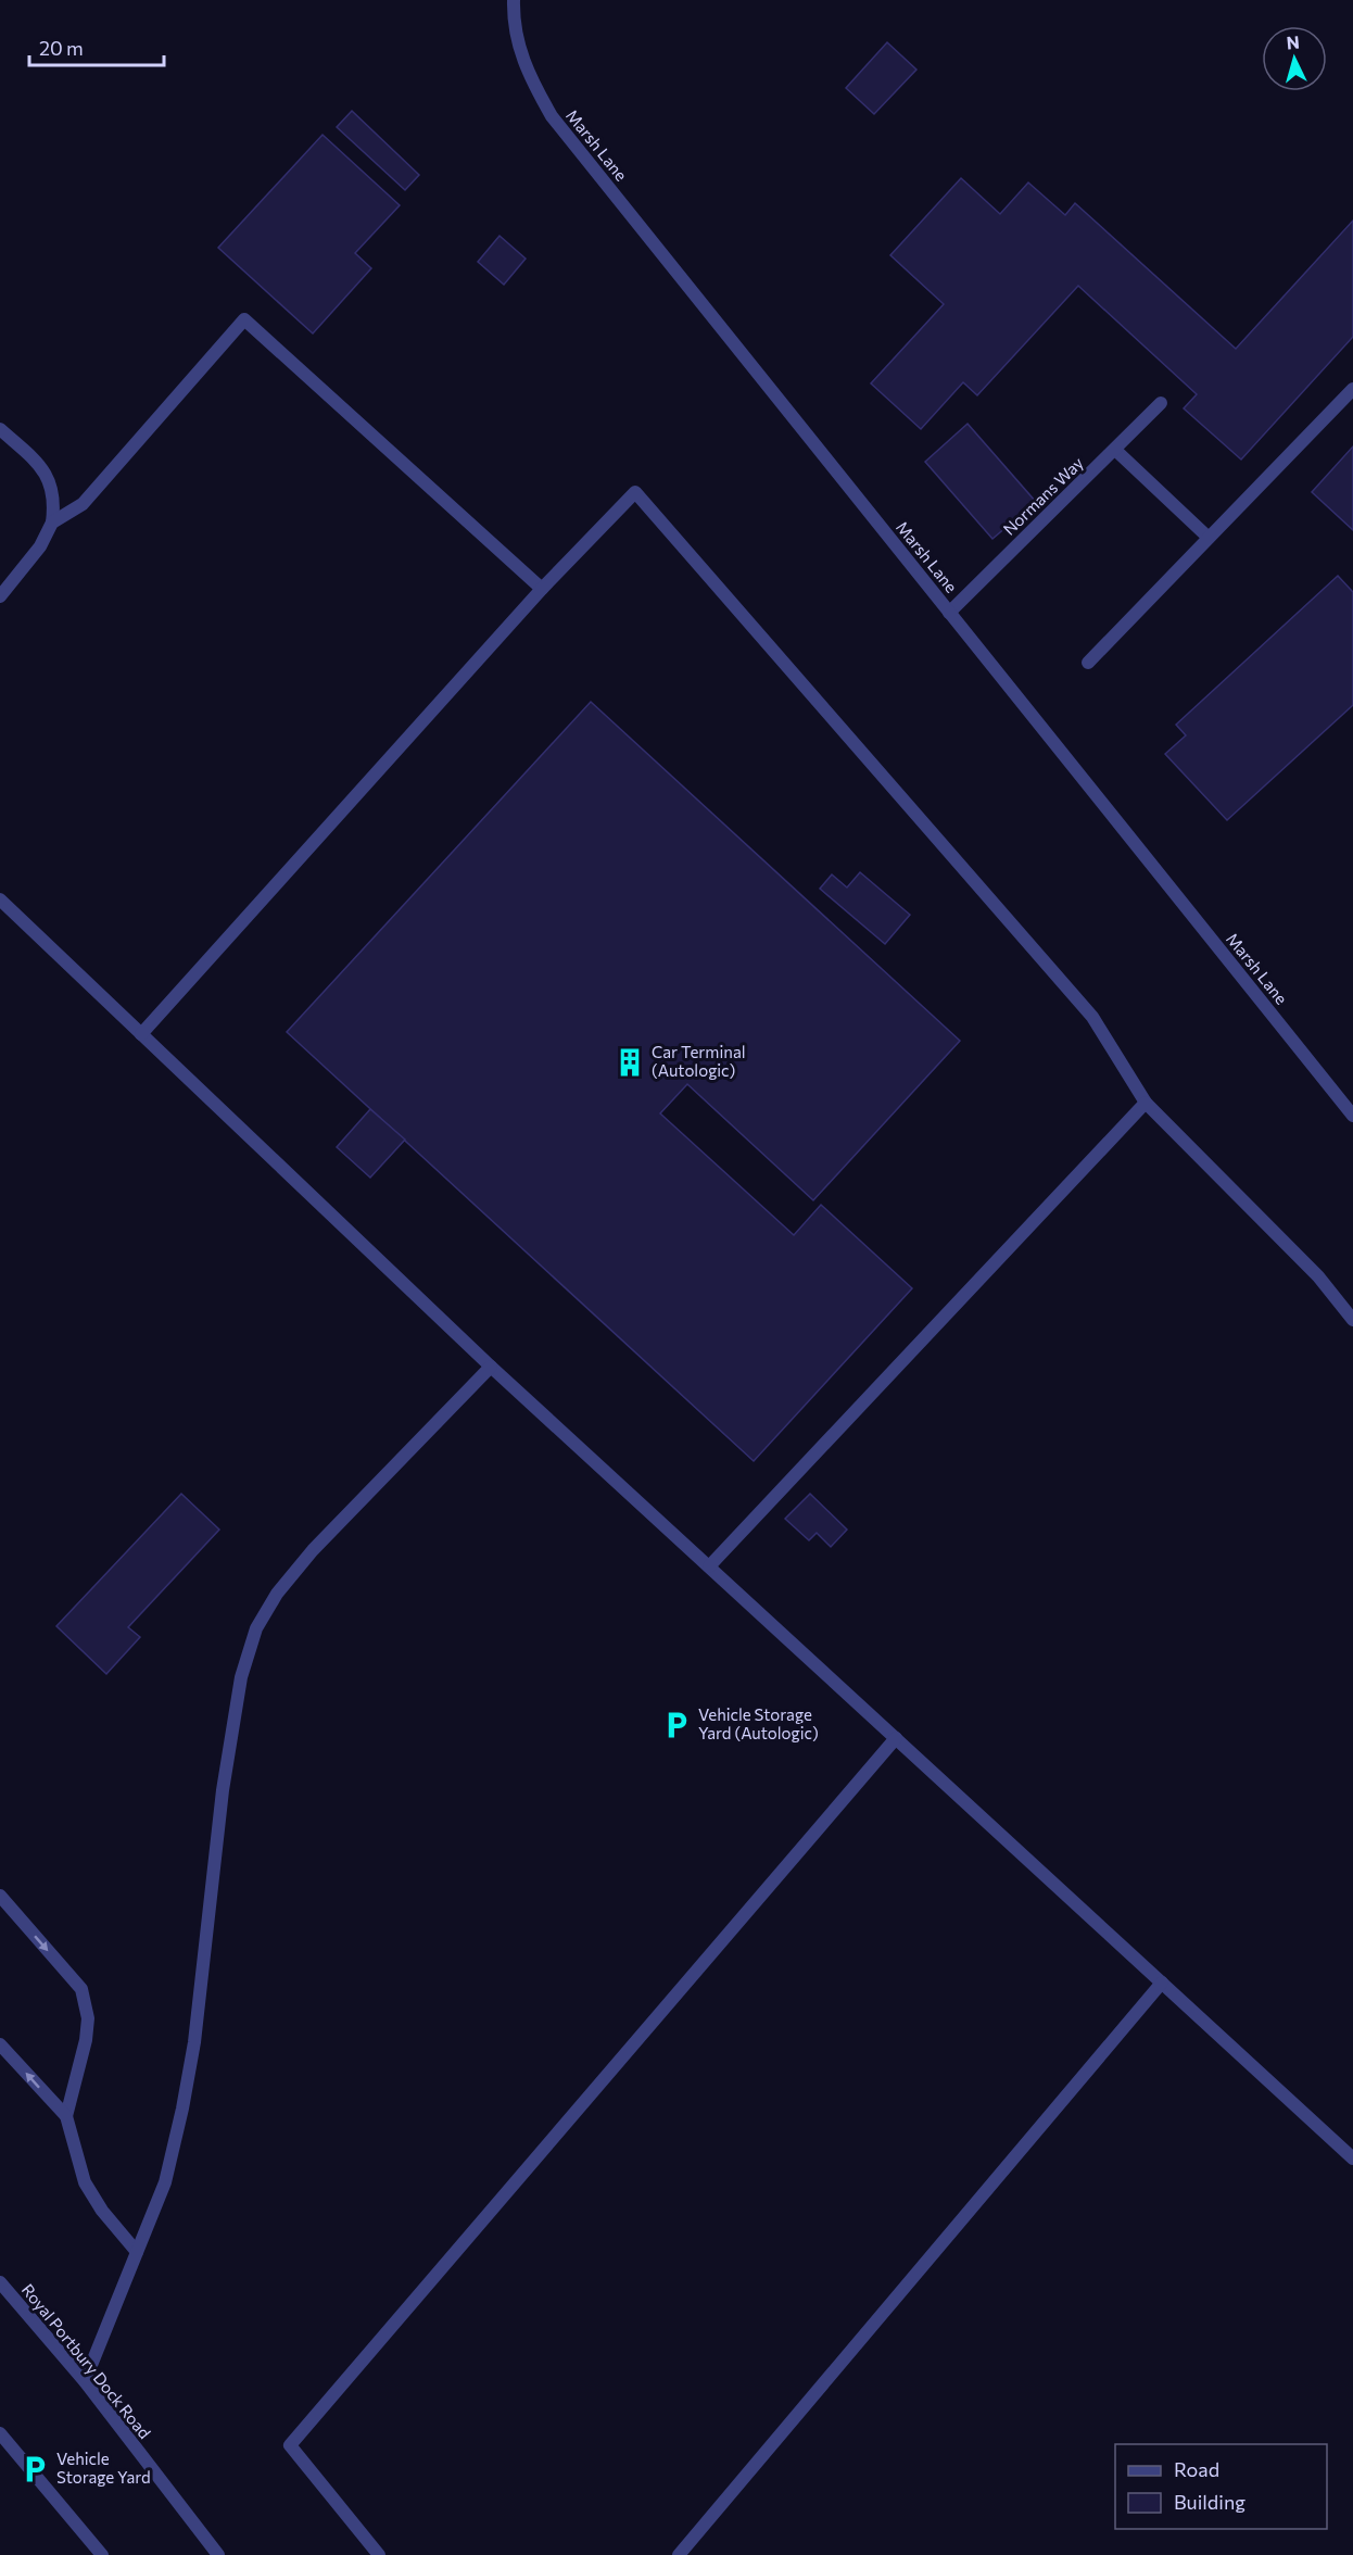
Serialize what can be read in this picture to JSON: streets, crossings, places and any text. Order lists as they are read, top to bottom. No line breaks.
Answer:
{"streets":{"street":["Marsh Lane","Normans Way","Royal Portbury Dock Road"]},"crossings":[["Marsh Lane","Normans Way"]],"places":{"building":["Car Terminal (Autologic)"],"parking":["Vehicle Storage Yard (Autologic)","Vehicle Storage Yard"]},"legend":["Road","Building"],"scale_bar":"20 m","north":"top"}
